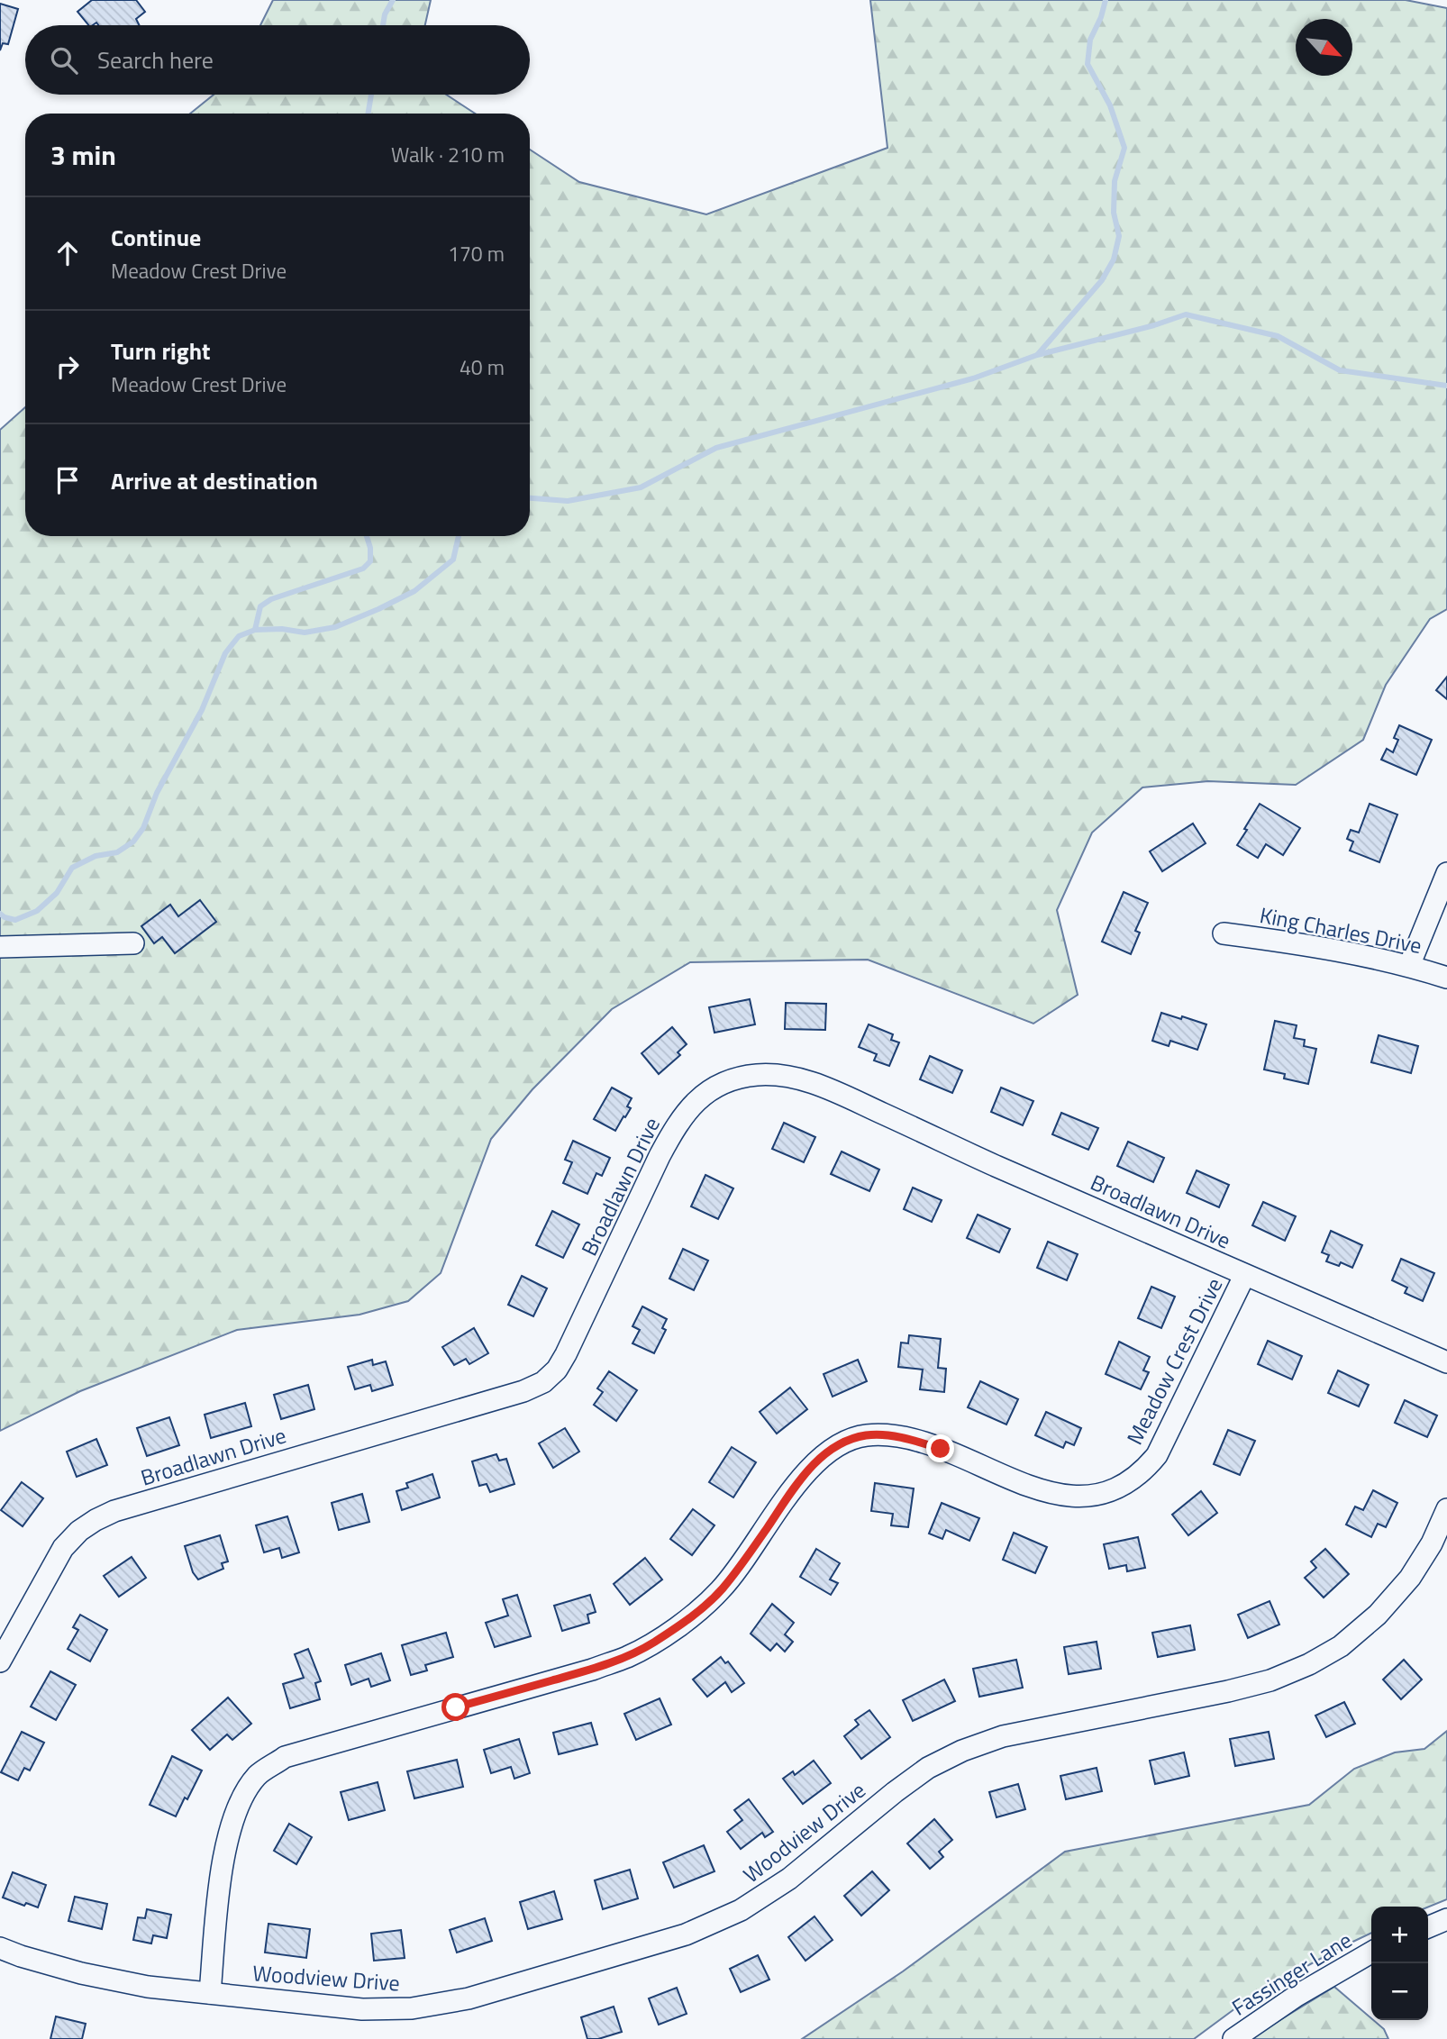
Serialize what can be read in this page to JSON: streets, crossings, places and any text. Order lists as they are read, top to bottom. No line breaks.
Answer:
{"streets":{"street":["King Charles Drive","Broadlawn Drive","Meadow Crest Drive","Woodview Drive","Fassinger Lane"]},"crossings":[["Broadlawn Drive","Meadow Crest Drive"],["Meadow Crest Drive","Woodview Drive"]],"north":"bottom right","page":{"search":"Search here","heading":["3 min","Walk · 210 m"],"list":[["Continue","Meadow Crest Drive","170 m"],["Turn right","Meadow Crest Drive","40 m"],"Arrive at destination"],"map_buttons":["+","−"]}}
